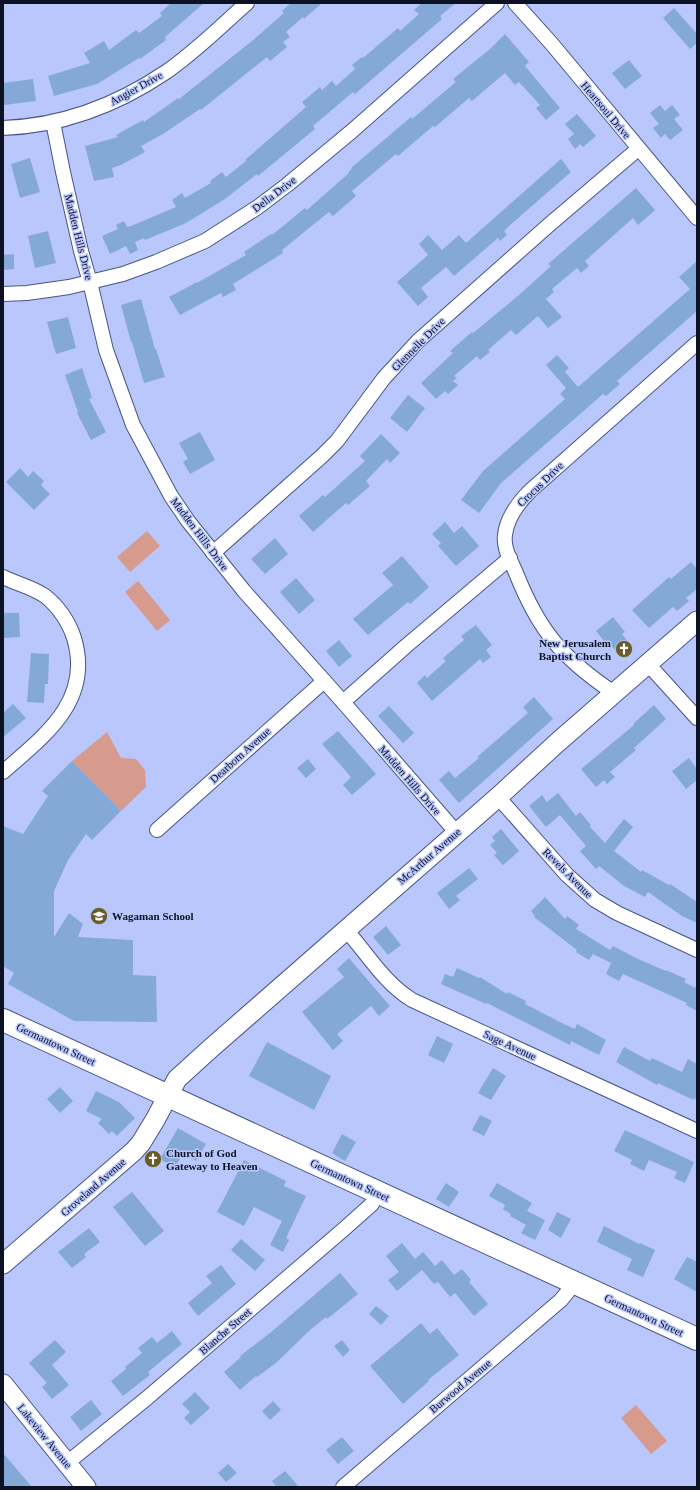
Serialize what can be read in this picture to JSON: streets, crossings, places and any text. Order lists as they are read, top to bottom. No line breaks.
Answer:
{"streets":{"main road":["Germantown Street"],"street":["Angier Drive","Heartsoul Drive","Della Drive","Madden Hills Drive","Glennelle Drive","Crocus Drive","Dearborn Avenue","McArthur Avenue","Revels Avenue","Sage Avenue","Groveland Avenue","Blanche Street","Burwood Avenue","Lakeview Avenue"]},"crossings":[["Angier Drive","Madden Hills Drive"],["Heartsoul Drive","Glennelle Drive"],["Della Drive","Madden Hills Drive"],["Madden Hills Drive","Glennelle Drive"],["Madden Hills Drive","Dearborn Avenue"],["Madden Hills Drive","McArthur Avenue"],["Crocus Drive","McArthur Avenue"],["McArthur Avenue","Revels Avenue"],["McArthur Avenue","Germantown Street"],["McArthur Avenue","Sage Avenue"],["McArthur Avenue","Groveland Avenue"],["Germantown Street","Groveland Avenue"],["Germantown Street","Blanche Street"],["Germantown Street","Burwood Avenue"],["Blanche Street","Lakeview Avenue"]],"places":{"church":["New Jerusalem Baptist Church","Church of God Gateway to Heaven"],"school or university":["Wagaman School"]}}
